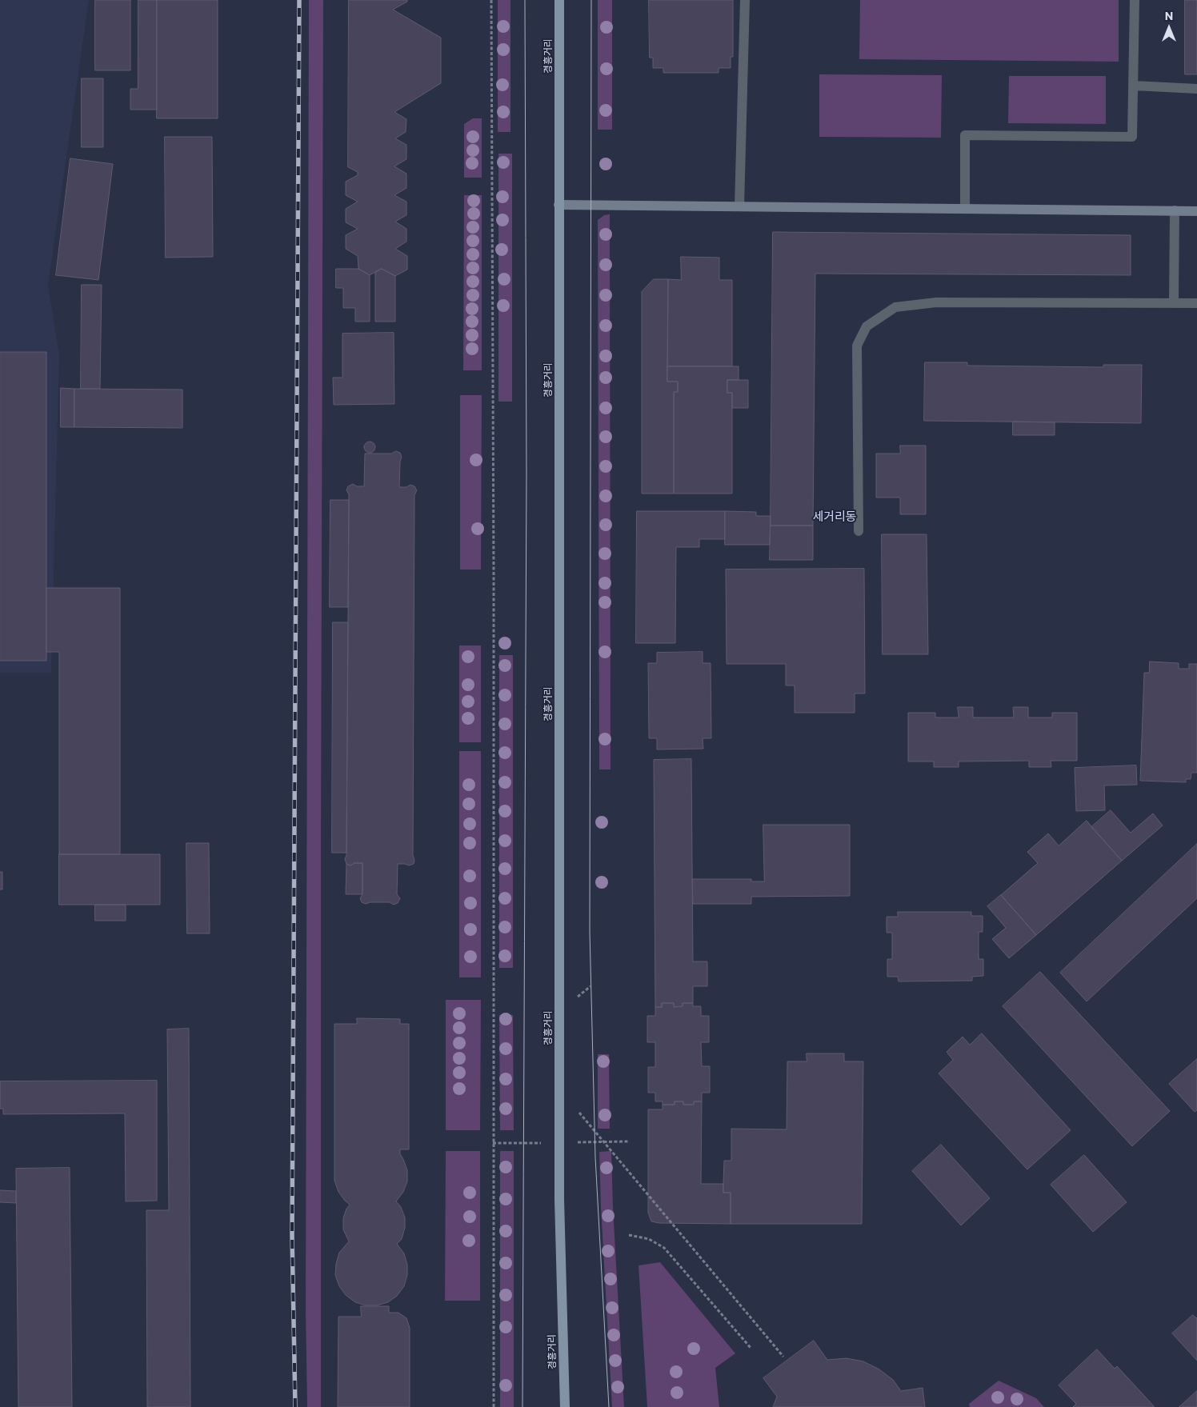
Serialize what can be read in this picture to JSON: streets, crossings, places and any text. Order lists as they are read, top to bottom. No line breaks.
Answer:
{"streets":{"main road":["경흥거리"]},"districts":["세거리동"],"north":"top"}
